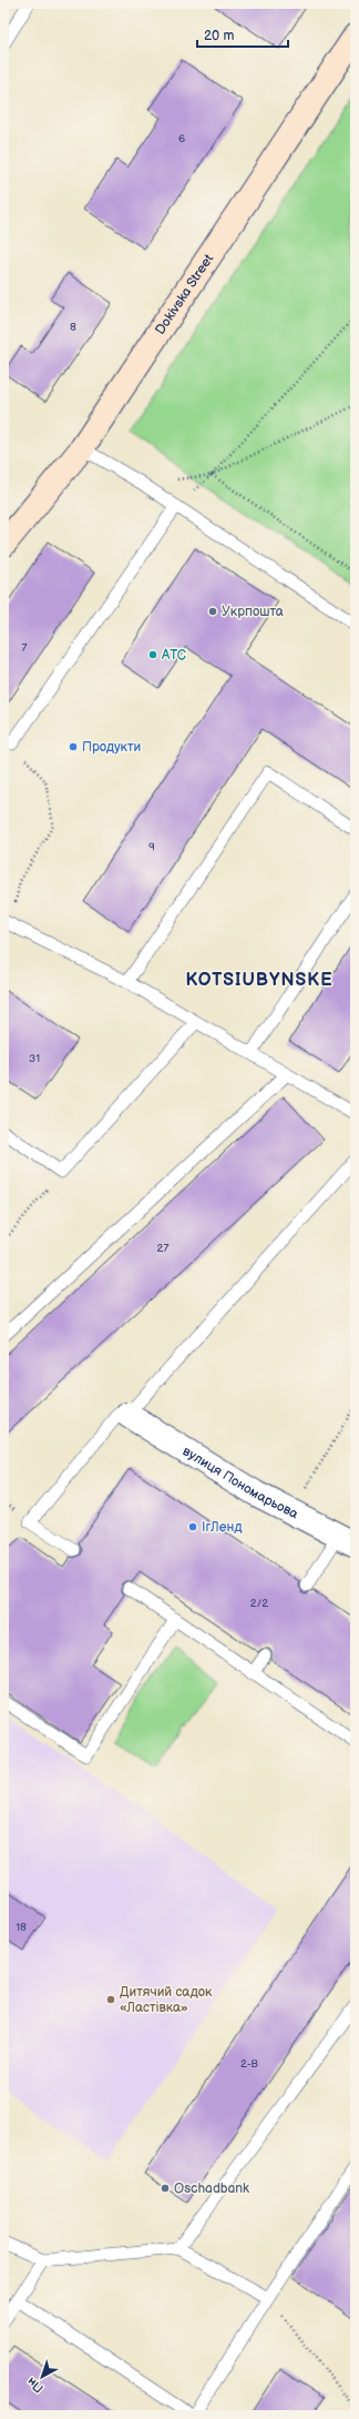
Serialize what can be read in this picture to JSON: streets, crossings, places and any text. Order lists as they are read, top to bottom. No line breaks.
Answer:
{"streets":{"street":["Dokivska Street","вулиця Пономарьова"]},"districts":["KOTSIUBYNSKE"],"places":["Укрпошта","АТС","Продукти","ІгЛенд","Дитячий садок «Ластівка»","Oschadbank"],"house_numbers":["6","8","7","9","31","27","2/2","18","2-В"],"scale_bar":"20 m","north":"bottom left"}
